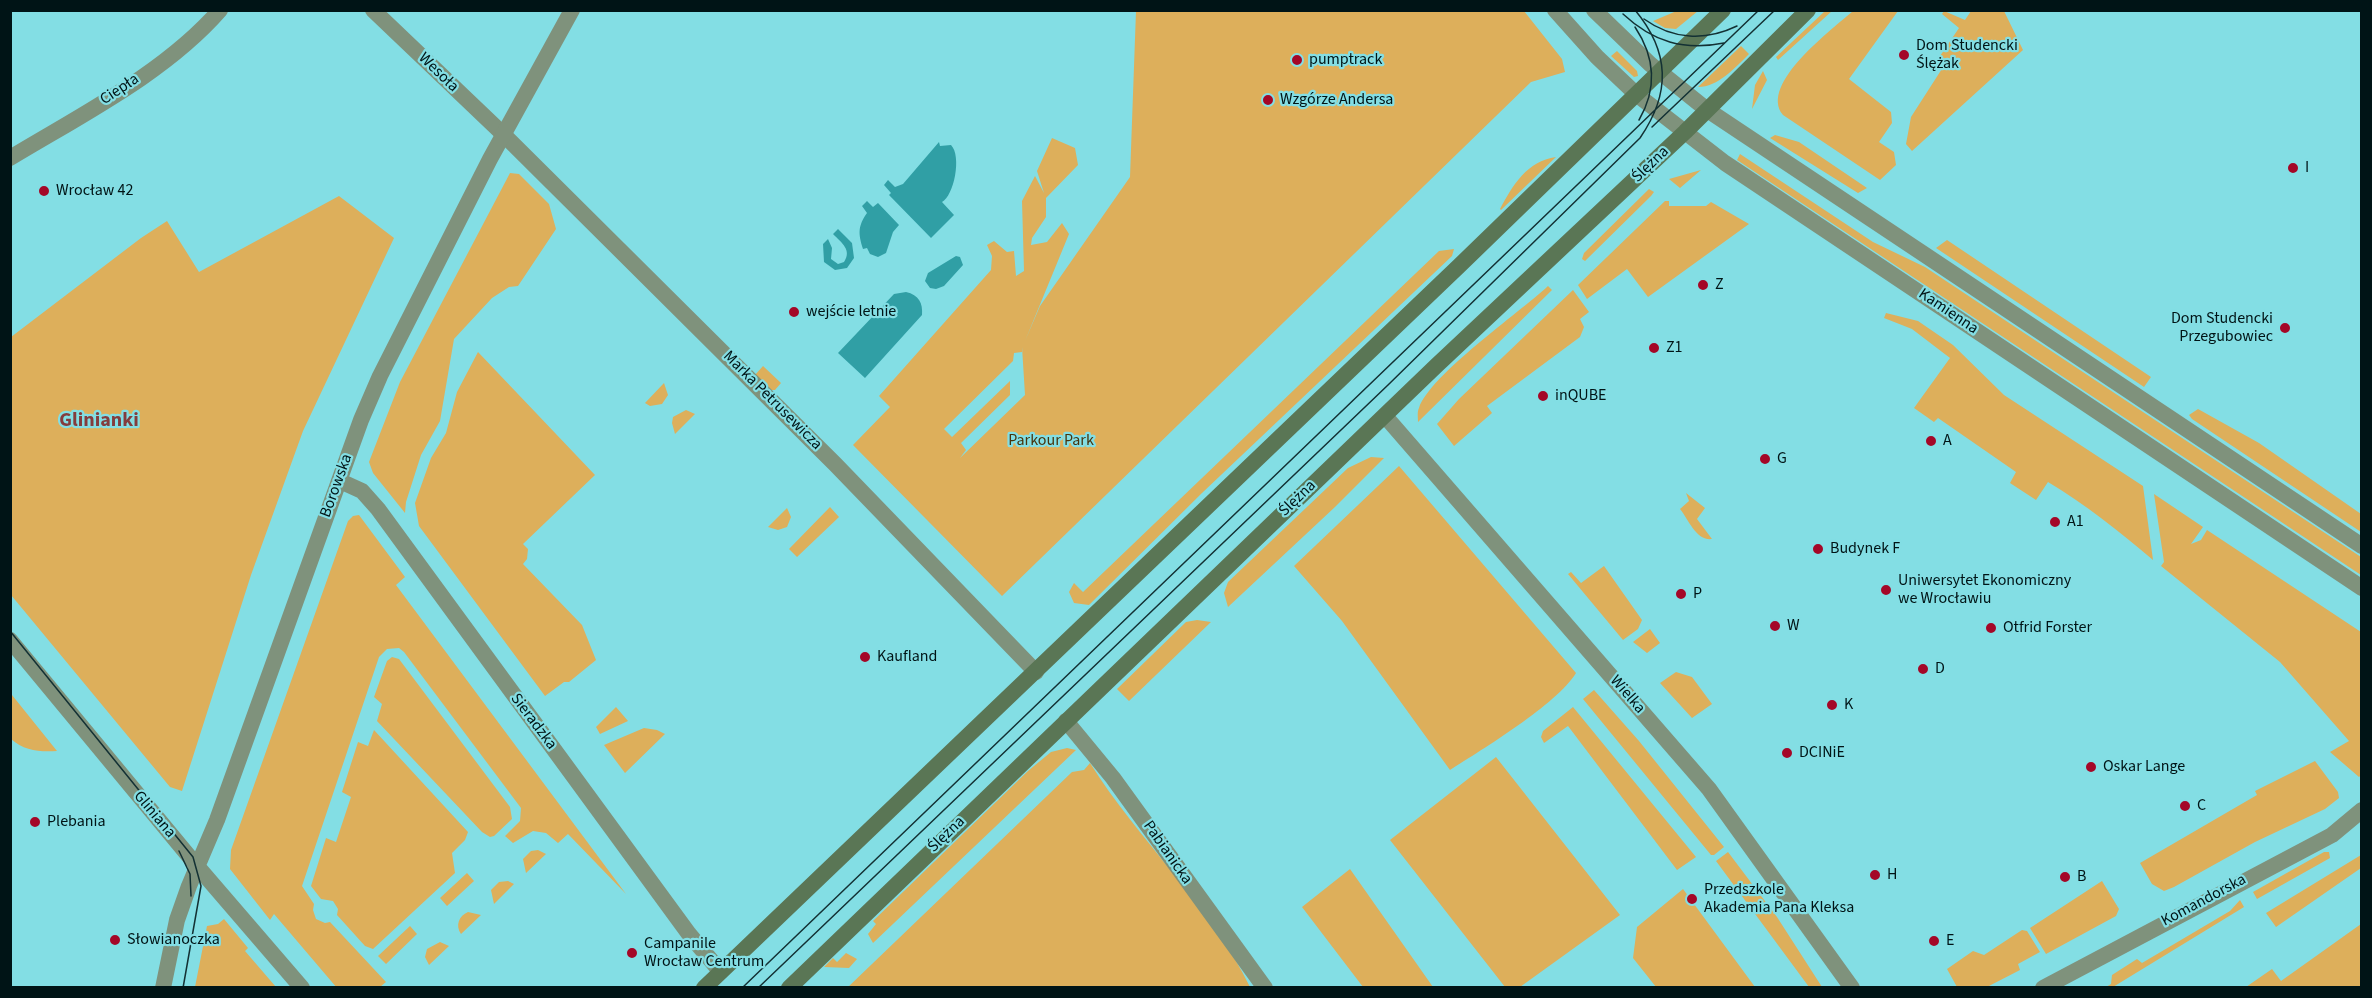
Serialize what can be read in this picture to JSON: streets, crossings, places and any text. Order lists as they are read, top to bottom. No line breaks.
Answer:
{"streets":{"main road":["Ślężna"],"street":["Wesoła","Ciepła","Kamienna","Marka Petrusewicza","Borowska","Wielka","Sieradzka","Gliniana","Pabianicka","Komandorska"]},"crossings":[["Wesoła","Marka Petrusewicza"],["Wesoła","Borowska"],["Ślężna","Kamienna"],["Ślężna","Wielka"],["Ślężna","Pabianicka"],["Marka Petrusewicza","Borowska"],["Borowska","Sieradzka"],["Borowska","Gliniana"]],"districts":["Glinianki"],"parks":["Parkour Park"],"places":["Dom Studencki Ślężak","pumptrack","Wzgórze Andersa","I","Wrocław 42","Z","wejście letnie","Dom Studencki Przegubowiec","Z1","inQUBE","A","G","A1","Budynek F","Uniwersytet Ekonomiczny we Wrocławiu","P","W","Otfrid Forster","Kaufland","D","K","DCINiE","Oskar Lange","C","Plebania","H","B","Przedszkole Akademia Pana Kleksa","Słowianoczka","E","Campanile Wrocław Centrum"]}
